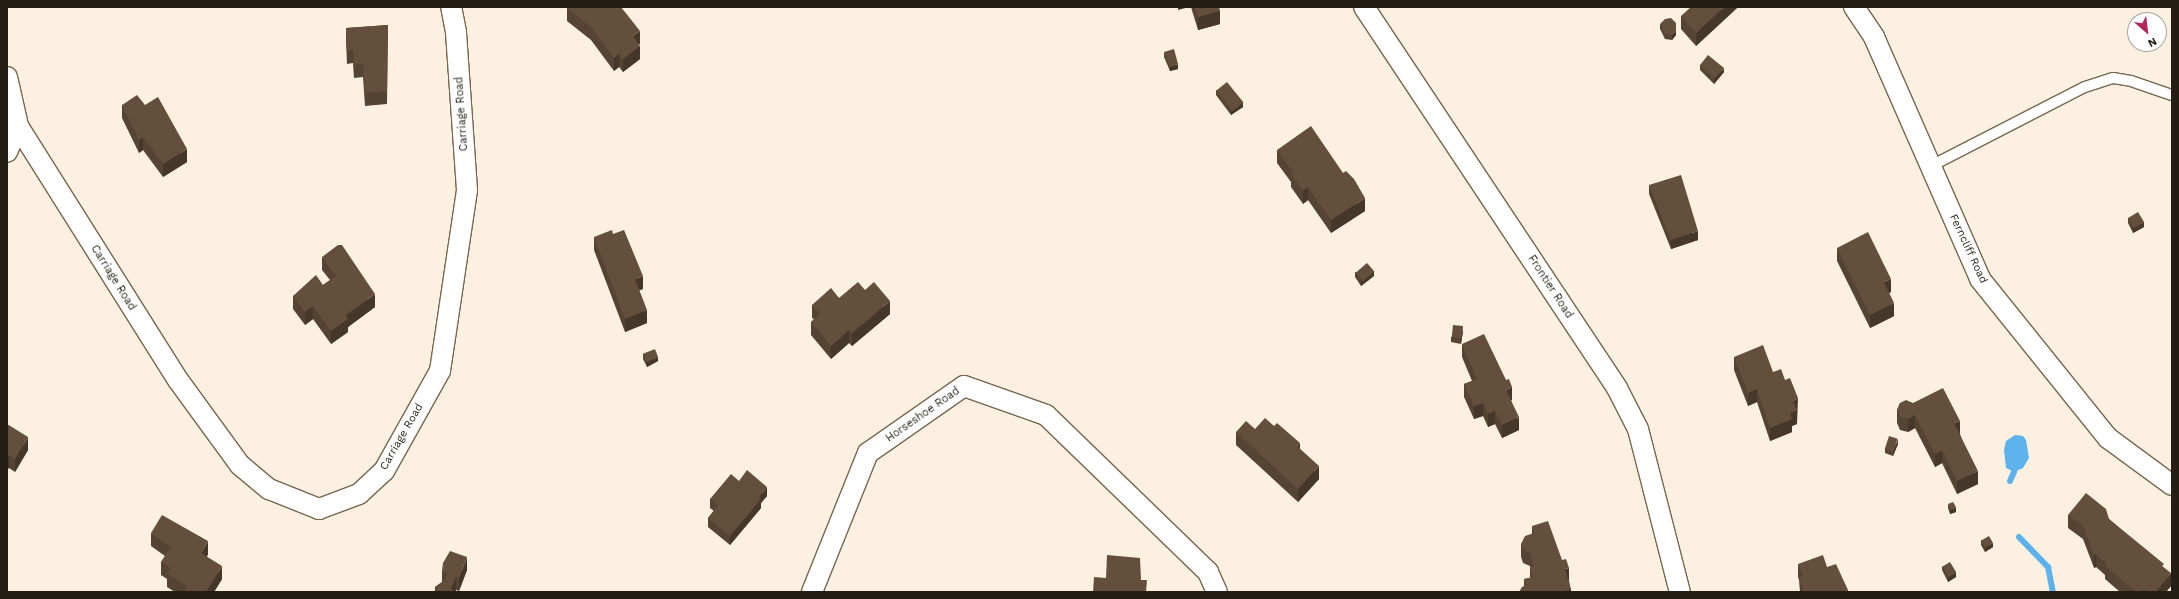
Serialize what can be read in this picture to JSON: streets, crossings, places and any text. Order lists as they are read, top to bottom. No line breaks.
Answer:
{"streets":{"street":["Carriage Road","Ferncliff Road","Frontier Road","Horseshoe Road"]},"north":"bottom right"}
